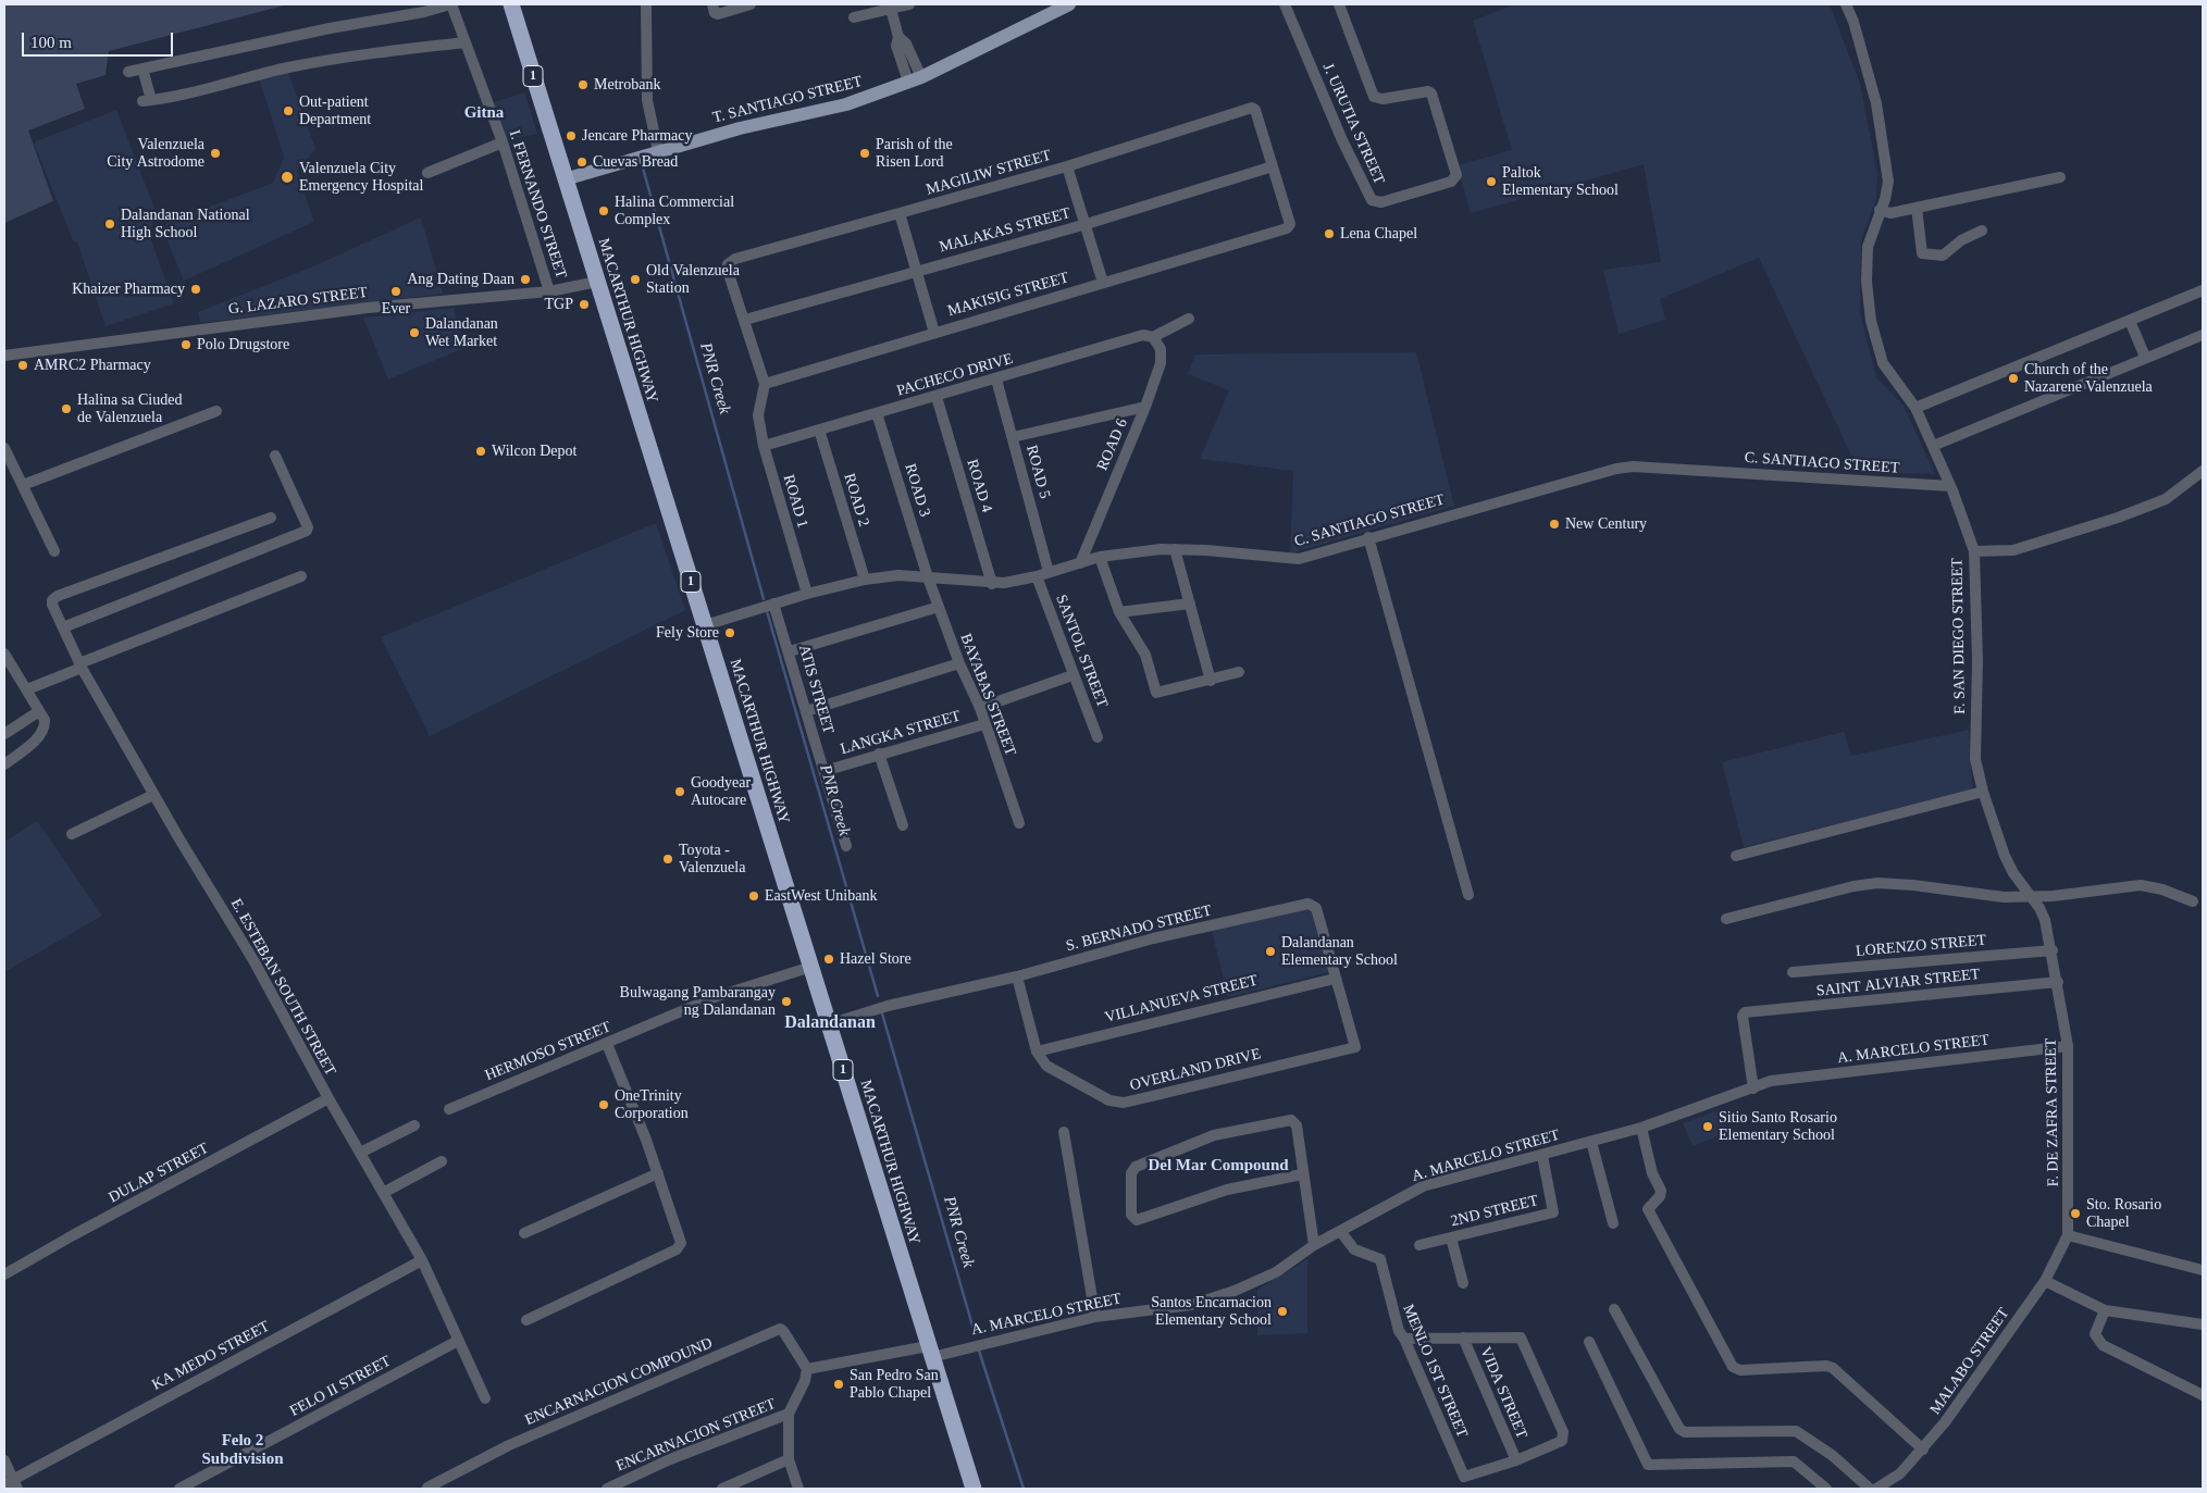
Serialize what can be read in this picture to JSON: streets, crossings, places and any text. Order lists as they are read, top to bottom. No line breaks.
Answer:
{"streets":{"highway":["1","MACARTHUR HIGHWAY"],"main road":["T. SANTIAGO STREET"],"street":["J. URUTIA STREET","MAGILIW STREET","I. FERNANDO STREET","MALAKAS STREET","MAKISIG STREET","G. LAZARO STREET","PACHECO DRIVE","ROAD 6","C. SANTIAGO STREET","ROAD 5","ROAD 4","ROAD 3","ROAD 2","ROAD 1","F. SAN DIEGO STREET","SANTOL STREET","ATIS STREET","BAYABAS STREET","LANGKA STREET","S. BERNADO STREET","LORENZO STREET","SAINT ALVIAR STREET","E. ESTEBAN SOUTH STREET","VILLANUEVA STREET","A. MARCELO STREET","HERMOSO STREET","OVERLAND DRIVE","F. DE ZAFRA STREET","DULAP STREET","2ND STREET","KA MEDO STREET","MALABO STREET","MENLO 1ST STREET","ENCARNACION COMPOUND","FELO II STREET","VIDA STREET","ENCARNACION STREET"]},"crossings":[["T. SANTIAGO STREET","MACARTHUR HIGHWAY"],["MAGILIW STREET","MALAKAS STREET"],["MAGILIW STREET","MAKISIG STREET"],["I. FERNANDO STREET","G. LAZARO STREET"],["MALAKAS STREET","MAKISIG STREET"],["MAKISIG STREET","ROAD 1"],["G. LAZARO STREET","MACARTHUR HIGHWAY"],["MACARTHUR HIGHWAY","C. SANTIAGO STREET"],["MACARTHUR HIGHWAY","S. BERNADO STREET"],["MACARTHUR HIGHWAY","A. MARCELO STREET"],["MACARTHUR HIGHWAY","HERMOSO STREET"],["PACHECO DRIVE","ROAD 6"],["PACHECO DRIVE","ROAD 5"],["PACHECO DRIVE","ROAD 4"],["PACHECO DRIVE","ROAD 3"],["PACHECO DRIVE","ROAD 2"],["PACHECO DRIVE","ROAD 1"],["ROAD 6","C. SANTIAGO STREET"],["C. SANTIAGO STREET","ROAD 5"],["C. SANTIAGO STREET","ROAD 4"],["C. SANTIAGO STREET","ROAD 3"],["C. SANTIAGO STREET","ROAD 2"],["C. SANTIAGO STREET","ROAD 1"],["C. SANTIAGO STREET","F. SAN DIEGO STREET"],["C. SANTIAGO STREET","SANTOL STREET"],["C. SANTIAGO STREET","ATIS STREET"],["C. SANTIAGO STREET","BAYABAS STREET"],["ROAD 3","BAYABAS STREET"],["F. SAN DIEGO STREET","F. DE ZAFRA STREET"],["ATIS STREET","LANGKA STREET"],["BAYABAS STREET","LANGKA STREET"],["S. BERNADO STREET","VILLANUEVA STREET"],["S. BERNADO STREET","OVERLAND DRIVE"],["LORENZO STREET","F. DE ZAFRA STREET"],["SAINT ALVIAR STREET","A. MARCELO STREET"],["SAINT ALVIAR STREET","F. DE ZAFRA STREET"],["E. ESTEBAN SOUTH STREET","DULAP STREET"],["E. ESTEBAN SOUTH STREET","KA MEDO STREET"],["E. ESTEBAN SOUTH STREET","FELO II STREET"],["VILLANUEVA STREET","OVERLAND DRIVE"],["A. MARCELO STREET","F. DE ZAFRA STREET"],["A. MARCELO STREET","2ND STREET"],["A. MARCELO STREET","MENLO 1ST STREET"],["F. DE ZAFRA STREET","MALABO STREET"],["MENLO 1ST STREET","VIDA STREET"],["ENCARNACION COMPOUND","ENCARNACION STREET"]],"districts":["Gitna","Dalandanan","Del Mar Compound","Felo 2 Subdivision"],"water":["PNR Creek"],"places":["Metrobank","Out-patient Department","Jencare Pharmacy","Valenzuela City Astrodome","Parish of the Risen Lord","Cuevas Bread","Valenzuela City Emergency Hospital","Paltok Elementary School","Halina Commercial Complex","Dalandanan National High School","Lena Chapel","Ang Dating Daan","Old Valenzuela Station","Khaizer Pharmacy","Ever","TGP","Dalandanan Wet Market","Polo Drugstore","AMRC2 Pharmacy","Church of the Nazarene Valenzuela","Halina sa Ciuded de Valenzuela","Wilcon Depot","New Century","Fely Store","Goodyear Autocare","Toyota - Valenzuela","EastWest Unibank","Dalandanan Elementary School","Hazel Store","Bulwagang Pambarangay ng Dalandanan","OneTrinity Corporation","Sitio Santo Rosario Elementary School","Sto. Rosario Chapel","Santos Encarnacion Elementary School","San Pedro San Pablo Chapel"],"scale_bar":"100 m"}
